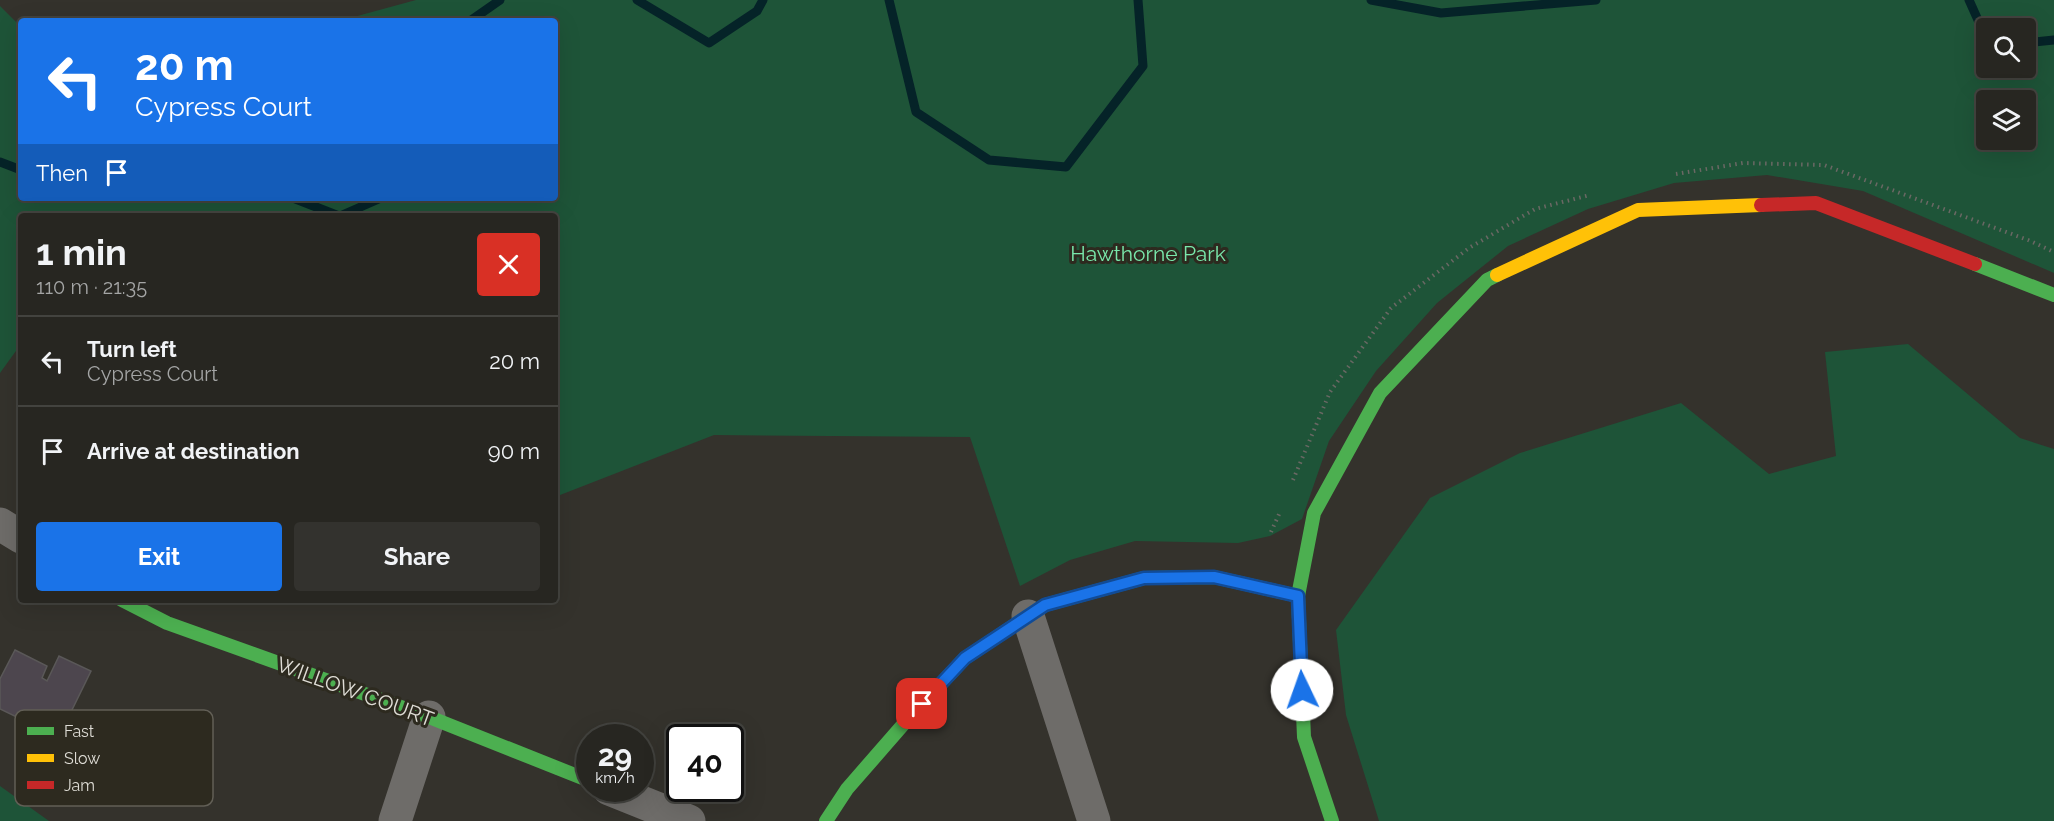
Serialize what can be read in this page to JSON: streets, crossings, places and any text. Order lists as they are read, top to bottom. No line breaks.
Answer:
{"streets":{"street":["WILLOW COURT"]},"parks":["Hawthorne Park"],"legend":["Fast","Slow","Jam"],"page":{"turn":["20 m","Cypress Court"],"then":"Then","heading":["1 min","110 m · 21:35"],"list":[{"name":"Turn left","note":"Cypress Court","value":"20 m"},{"name":"Arrive at destination","value":"90 m"}],"buttons":["Exit","Share"],"speed":"29 km/h","limit":"40"}}
